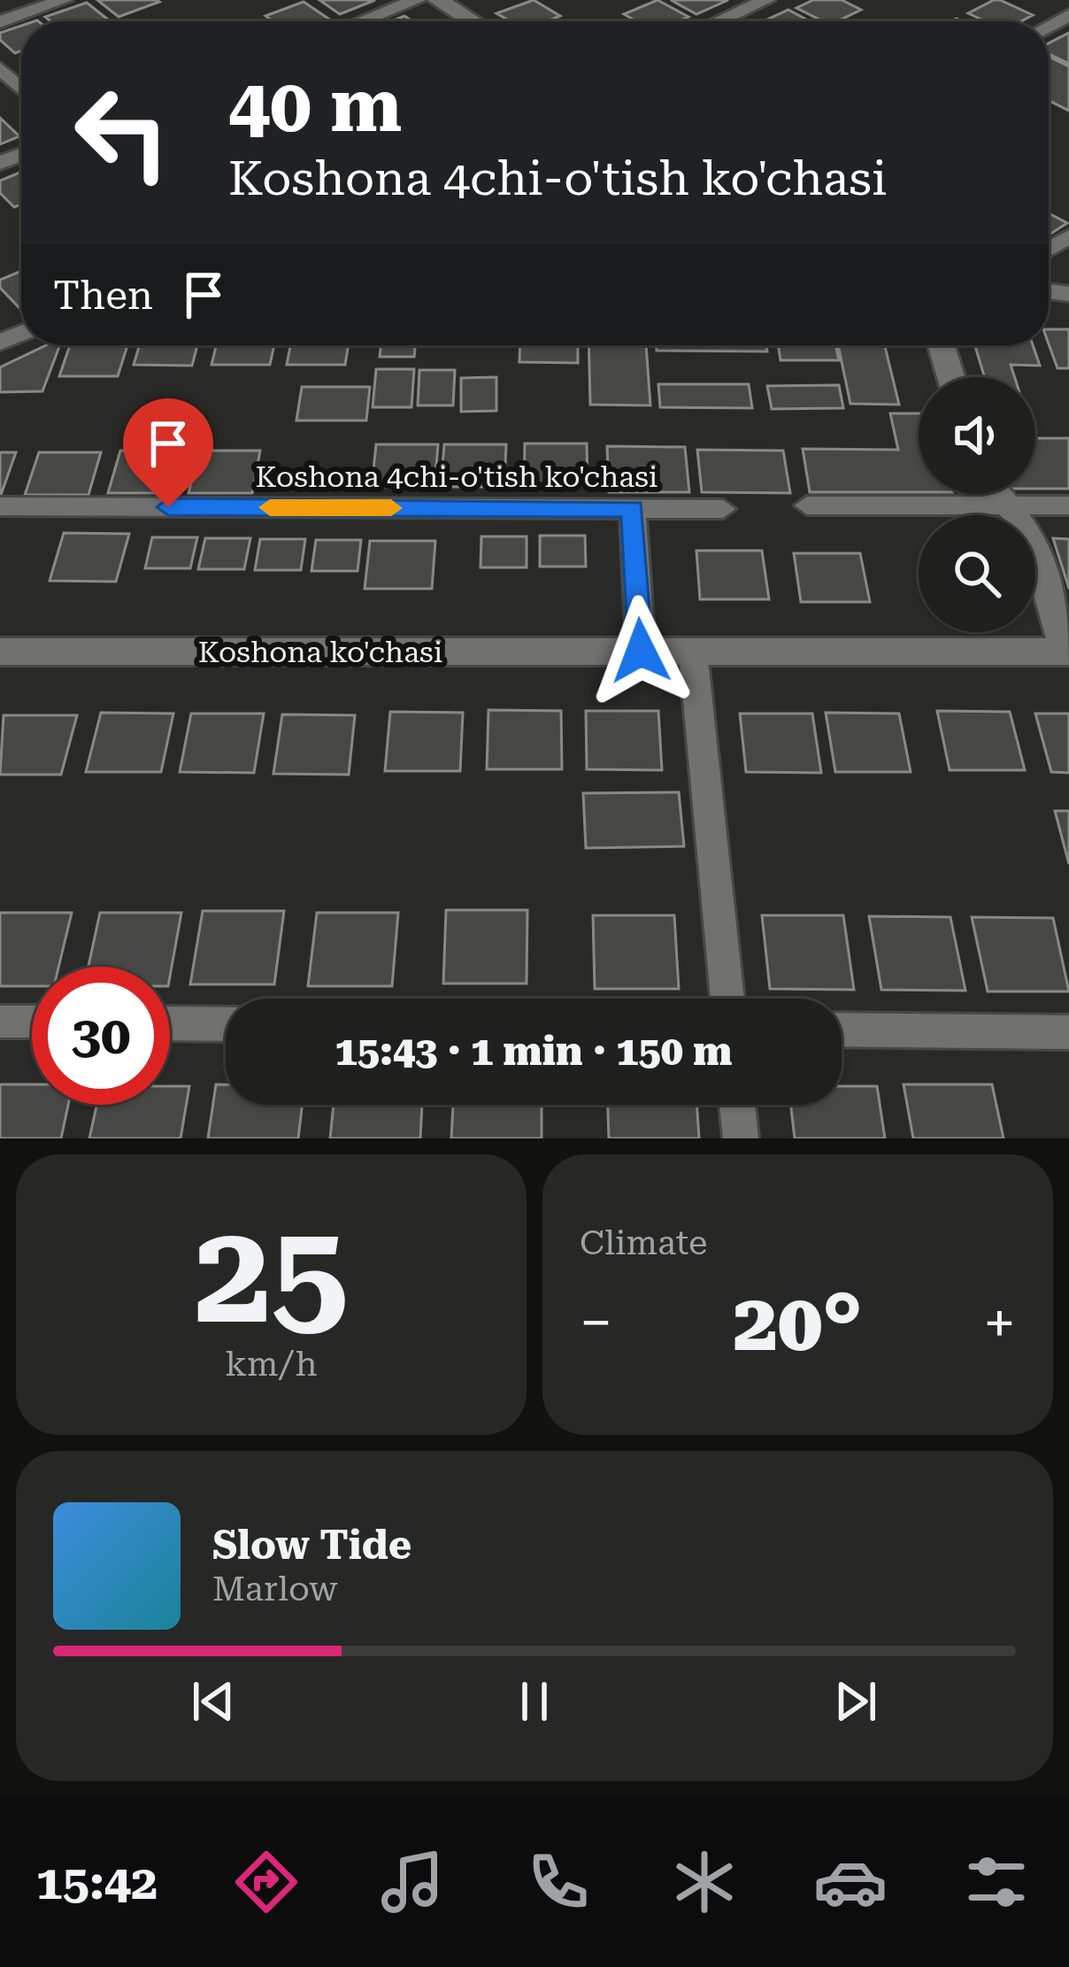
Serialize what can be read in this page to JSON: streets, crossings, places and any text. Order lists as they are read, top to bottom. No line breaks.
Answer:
{"streets":{"street":["Koshona 4chi-o'tish ko'chasi","Koshona ko'chasi"]},"page":{"turn":["40 m","Koshona 4chi-o'tish ko'chasi"],"then":"Then","limit":"30","trip":"15:43 · 1 min · 150 m","tile":[["25","km/h"],"Climate"],"heat":["−","20°","+"],"song":["Slow Tide","Marlow"],"tabs":"15:42"}}
